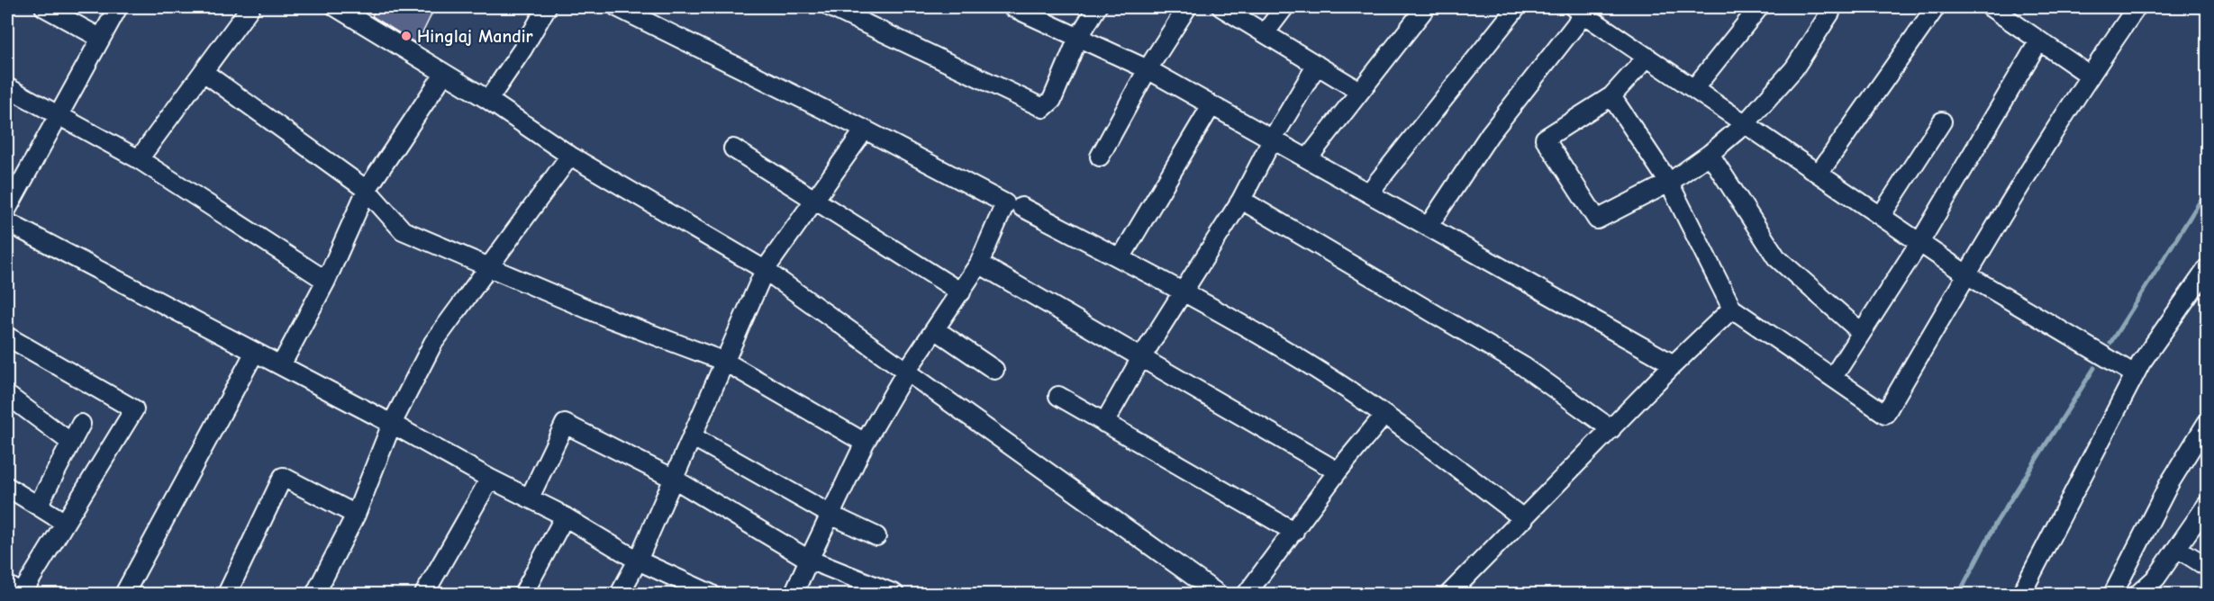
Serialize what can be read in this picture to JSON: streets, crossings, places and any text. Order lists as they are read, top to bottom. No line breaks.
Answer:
{"places":["Hinglaj Mandir"]}
